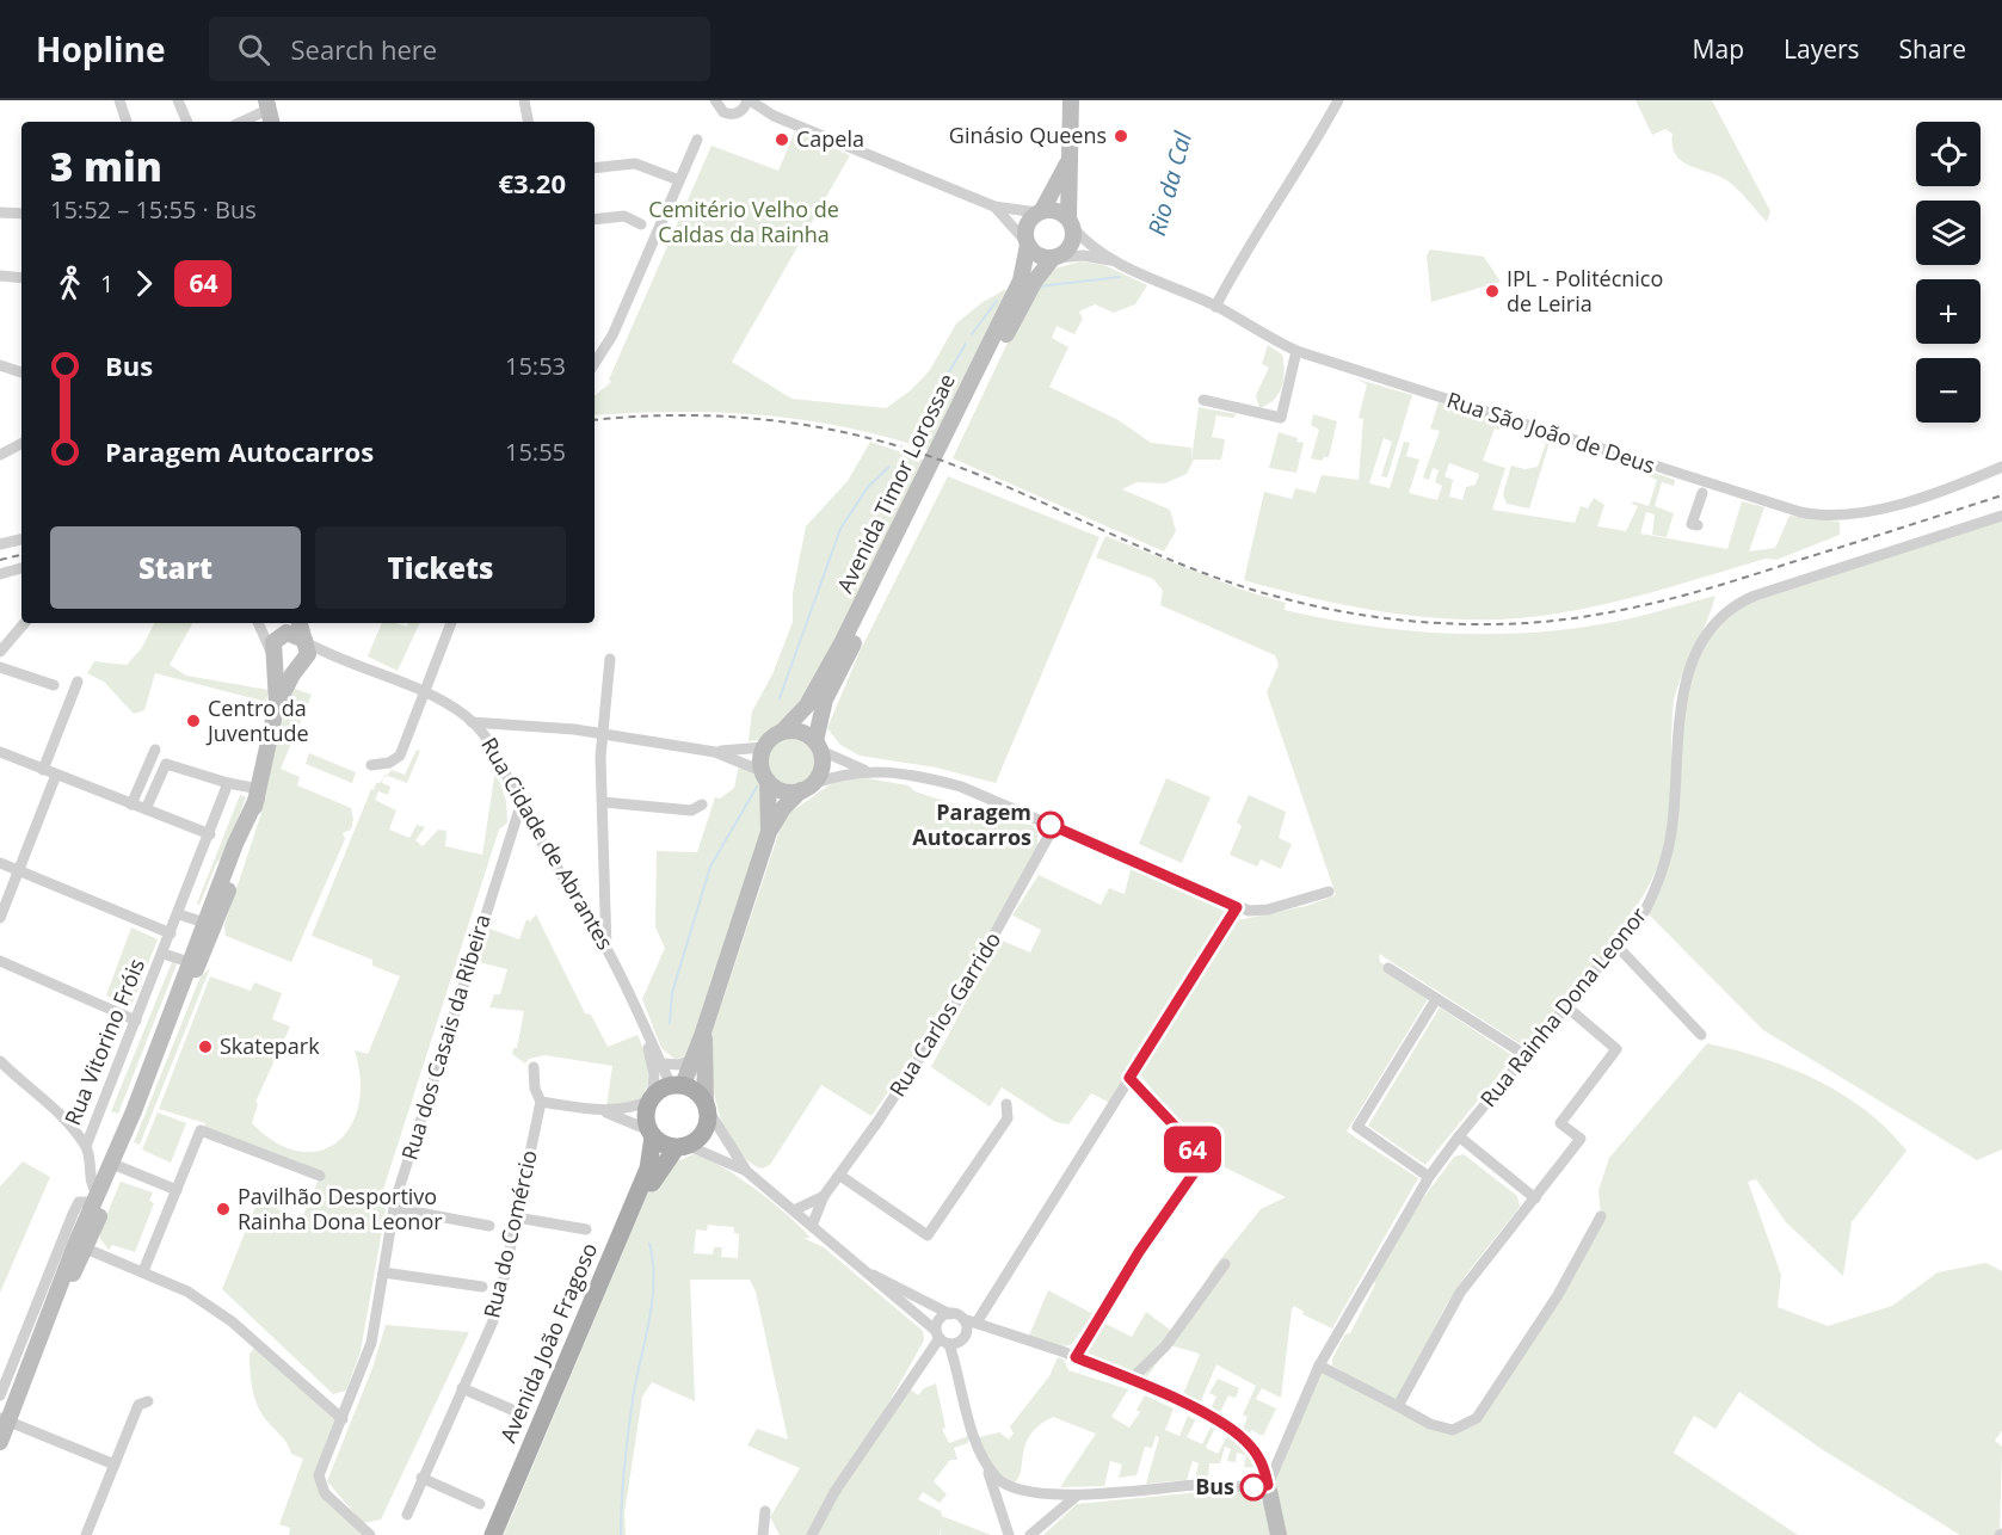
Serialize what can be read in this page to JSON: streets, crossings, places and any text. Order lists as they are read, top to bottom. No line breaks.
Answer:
{"streets":{"main road":["Avenida Timor Lorossae","Avenida João Fragoso"],"street":["Rua São João de Deus","Rua Cidade de Abrantes","Rua Rainha Dona Leonor","Rua Carlos Garrido","Rua dos Casais da Ribeira","Rua Vitorino Fróis","Rua do Comércio"]},"crossings":[["Rua Cidade de Abrantes","Rua dos Casais da Ribeira"]],"water":["Rio da Cal"],"parks":["Cemitério Velho de Caldas da Rainha"],"places":["Ginásio Queens","Capela","IPL - Politécnico de Leiria","Centro da Juventude","Paragem Autocarros","Skatepark","Pavilhão Desportivo Rainha Dona Leonor","Bus"],"lines":["bus line 64"],"page":{"header":"Hopline","search":"Search here","nav":["Map","Layers","Share"],"on_map":"64","map_buttons":["+","−"],"heading":["3 min","15:52 – 15:55 · Bus","€3.20"],"legs":["1","64"],"list":[{"name":"Bus","value":"15:53"},{"name":"Paragem Autocarros","value":"15:55"}],"buttons":["Start","Tickets"]}}
